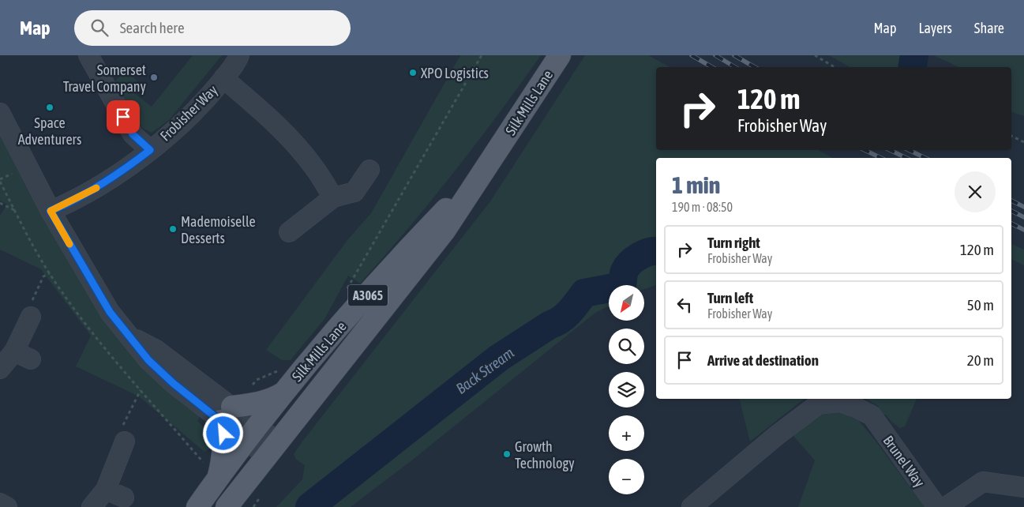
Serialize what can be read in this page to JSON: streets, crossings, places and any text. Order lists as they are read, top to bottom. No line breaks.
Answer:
{"streets":{"main road":["Silk Mills Lane","A3065"],"street":["Frobisher Way","Brunel Way"]},"water":["Back Stream"],"places":["XPO Logistics","Somerset Travel Company","Space Adventurers","Mademoiselle Desserts","Growth Technology"],"north":"bottom left","page":{"header":"Map","search":"Search here","nav":["Map","Layers","Share"],"turn":["120 m","Frobisher Way"],"heading":["1 min","190 m · 08:50"],"list":[{"name":"Turn right","note":"Frobisher Way","value":"120 m"},{"name":"Turn left","note":"Frobisher Way","value":"50 m"},{"name":"Arrive at destination","value":"20 m"}],"map_buttons":["+","−"]}}
